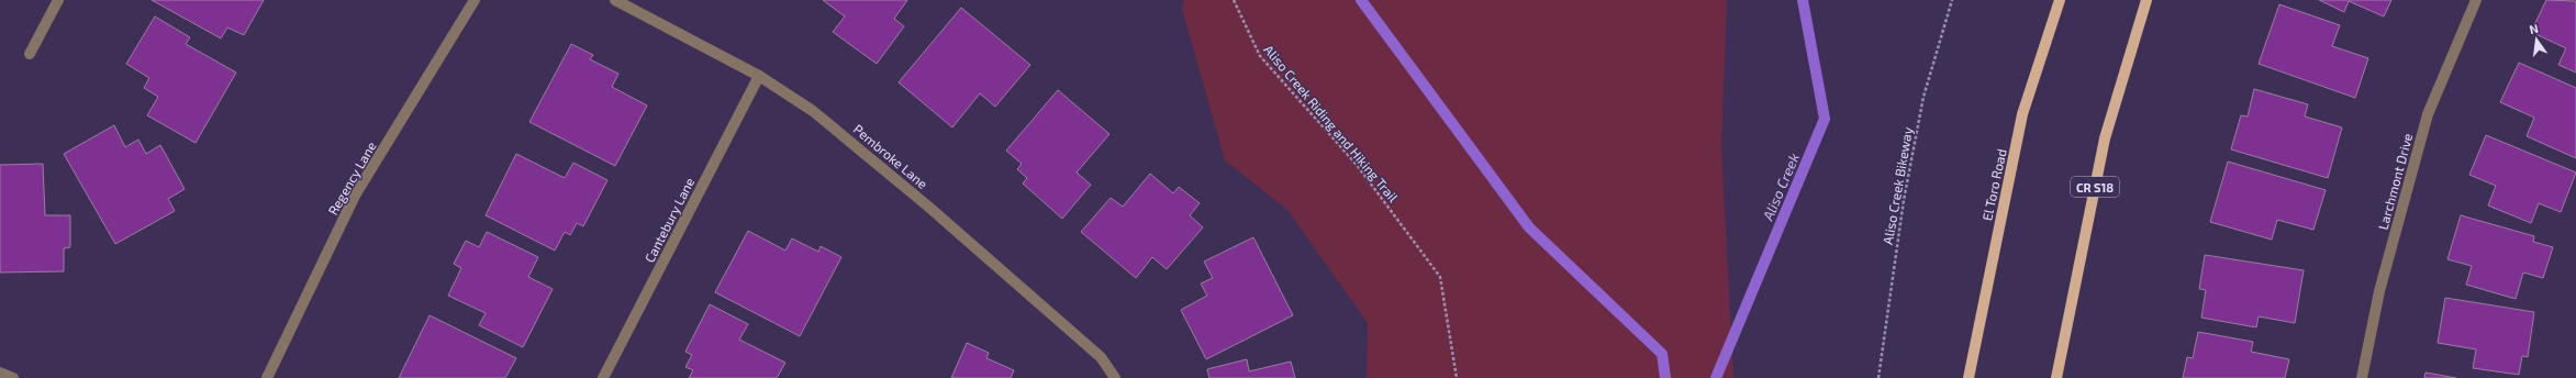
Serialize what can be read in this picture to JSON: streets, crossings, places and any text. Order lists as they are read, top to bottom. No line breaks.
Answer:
{"streets":{"main road":["El Toro Road","CR S18"],"street":["Pembroke Lane","Regency Lane","Larchmont Drive","Cantebury Lane"],"path":["Aliso Creek Riding and Hiking Trail","Aliso Creek Bikeway"]},"crossings":[["Pembroke Lane","Cantebury Lane"]],"water":["Aliso Creek"],"north":"top"}
